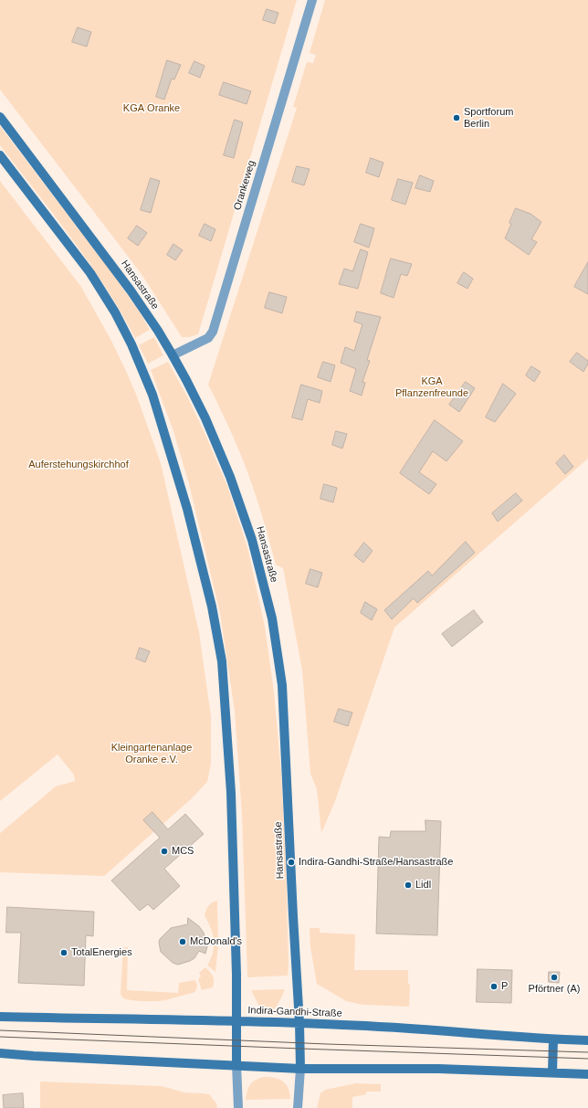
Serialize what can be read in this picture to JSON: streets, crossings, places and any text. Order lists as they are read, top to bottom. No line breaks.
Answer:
{"streets":{"main road":["Hansastraße","Indira-Gandhi-Straße"],"street":["Orankeweg"]},"crossings":[["Orankeweg","Hansastraße"],["Hansastraße","Indira-Gandhi-Straße"]],"parks":["KGA Oranke","KGA Pflanzenfreunde","Auferstehungskirchhof","Kleingartenanlage Oranke e.V."],"places":["Sportforum Berlin","MCS","Indira-Gandhi-Straße/Hansastraße","Lidl","McDonald's","TotalEnergies","Pförtner (A)","P"]}
